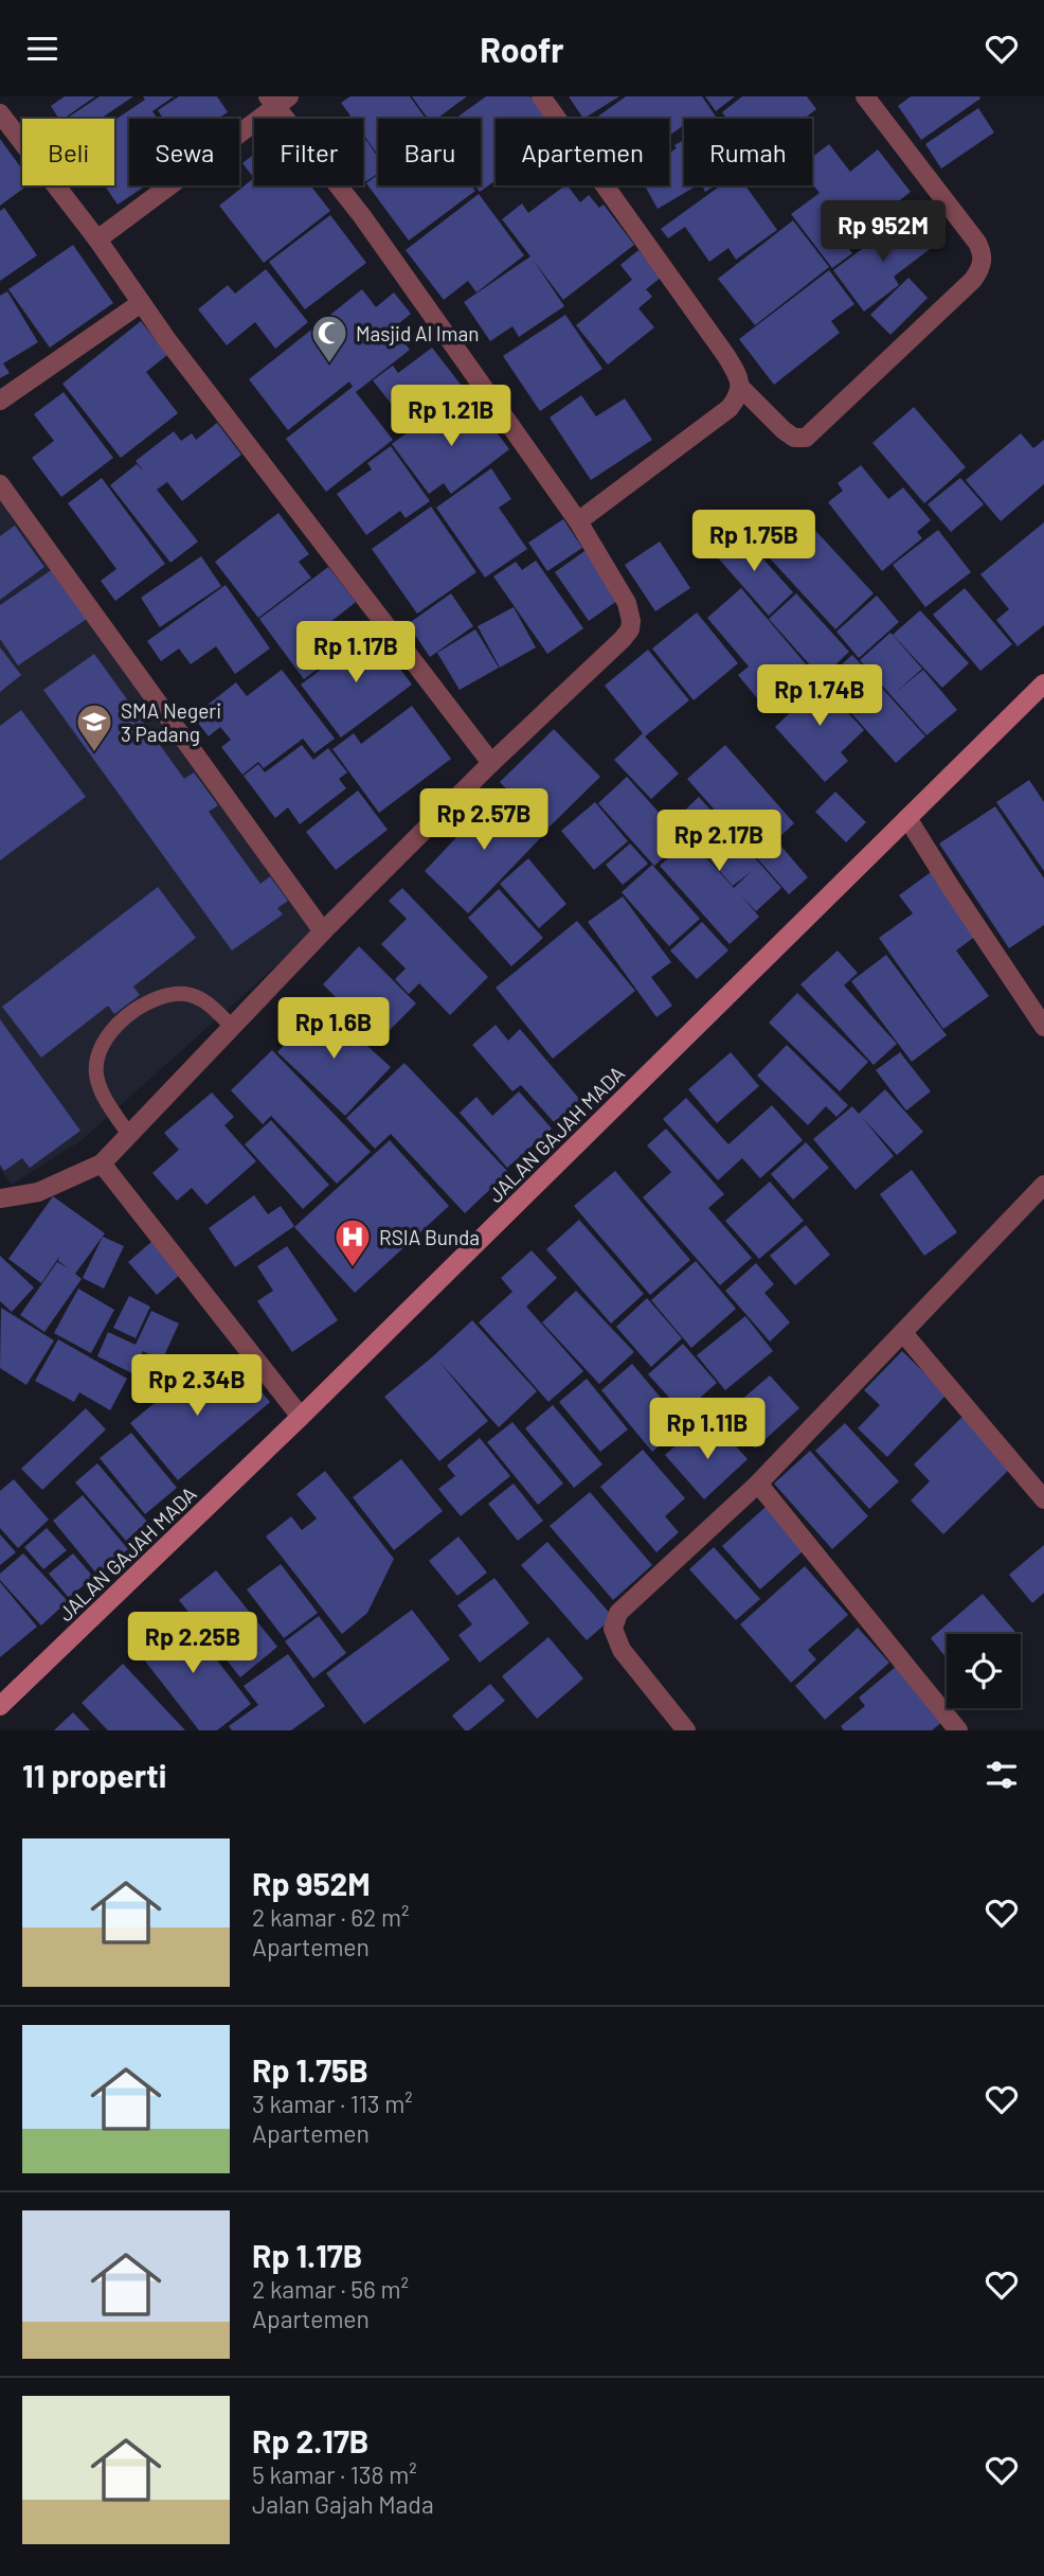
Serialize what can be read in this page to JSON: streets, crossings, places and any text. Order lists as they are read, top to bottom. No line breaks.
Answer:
{"streets":{"main road":["JALAN GAJAH MADA"]},"places":{"mosque":["Masjid Al Iman"],"school or university":["SMA Negeri 3 Padang"],"hospital":["RSIA Bunda"]},"page":{"header":"Roofr","chip":["Beli","Sewa","Filter","Baru","Apartemen","Rumah"],"price":["Rp 952M","Rp 1.21B","Rp 1.75B","Rp 1.17B","Rp 1.74B","Rp 2.57B","Rp 2.17B","Rp 1.6B","Rp 2.34B","Rp 1.11B","Rp 2.25B"],"heading":"11 properti","list":[{"name":"Rp 952M","note":"2 kamar · 62 m² · Apartemen"},{"name":"Rp 1.75B","note":"3 kamar · 113 m² · Apartemen"},{"name":"Rp 1.17B","note":"2 kamar · 56 m² · Apartemen"},{"name":"Rp 2.17B","note":"5 kamar · 138 m² · Jalan Gajah Mada"}]}}
